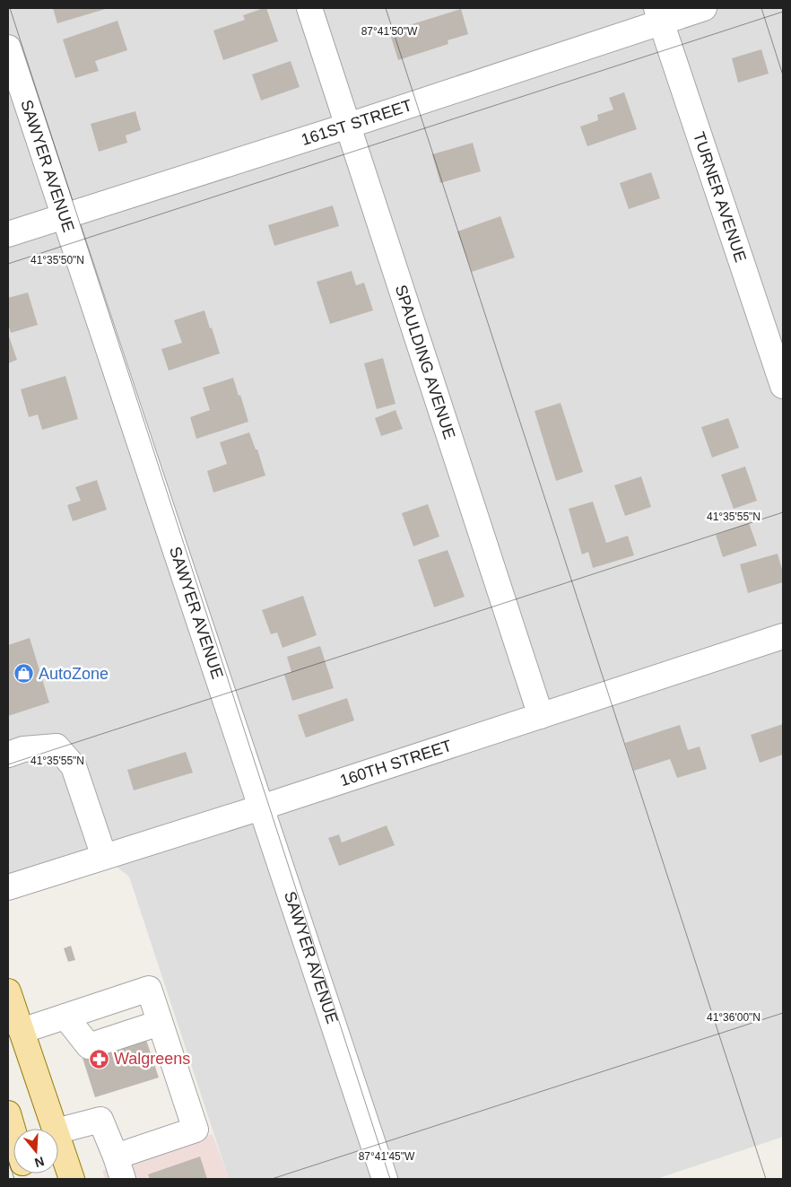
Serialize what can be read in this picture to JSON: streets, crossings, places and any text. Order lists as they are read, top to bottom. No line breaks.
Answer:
{"streets":{"street":["161ST STREET","SAWYER AVENUE","TURNER AVENUE","SPAULDING AVENUE","160TH STREET"]},"crossings":[["161ST STREET","SAWYER AVENUE"],["161ST STREET","TURNER AVENUE"],["161ST STREET","SPAULDING AVENUE"],["SAWYER AVENUE","160TH STREET"],["SPAULDING AVENUE","160TH STREET"]],"places":{"shop":["AutoZone"],"pharmacy":["Walgreens"]},"north":"bottom","coordinates":["87°41'50\"W","41°35'50\"N","41°35'55\"N","41°36'00\"N","87°41'45\"W"]}
